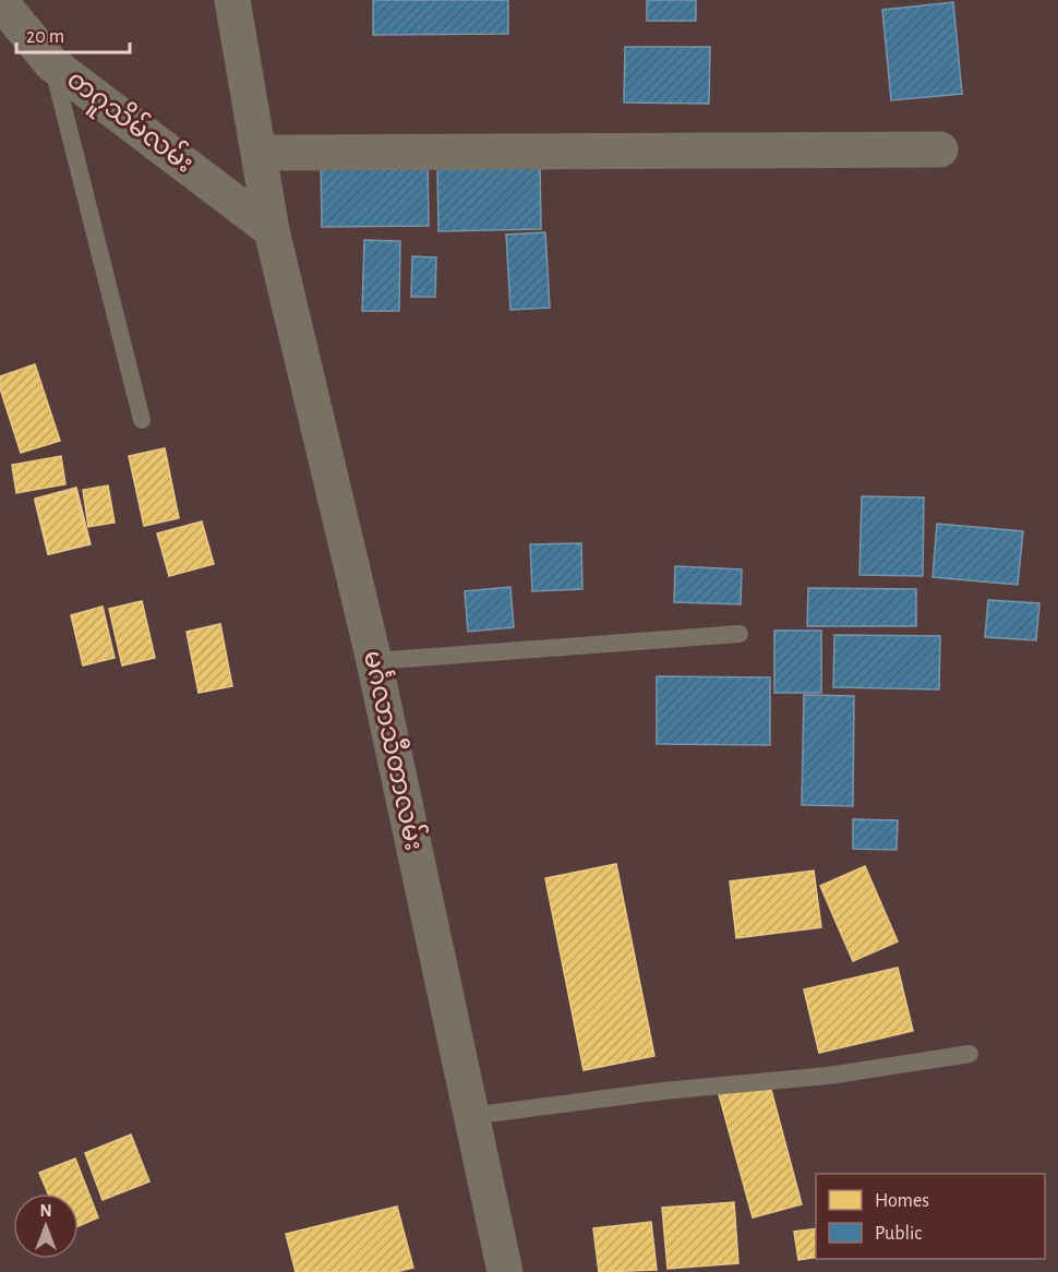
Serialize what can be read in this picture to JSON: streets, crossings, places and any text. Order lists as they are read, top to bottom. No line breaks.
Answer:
{"streets":{"street":["တဂူသိမ်လမ်း","မင်္ဂလာသီတာလမ်း"]},"crossings":[["တဂူသိမ်လမ်း","မင်္ဂလာသီတာလမ်း"]],"legend":["Homes","Public"],"scale_bar":"20 m","north":"top"}
